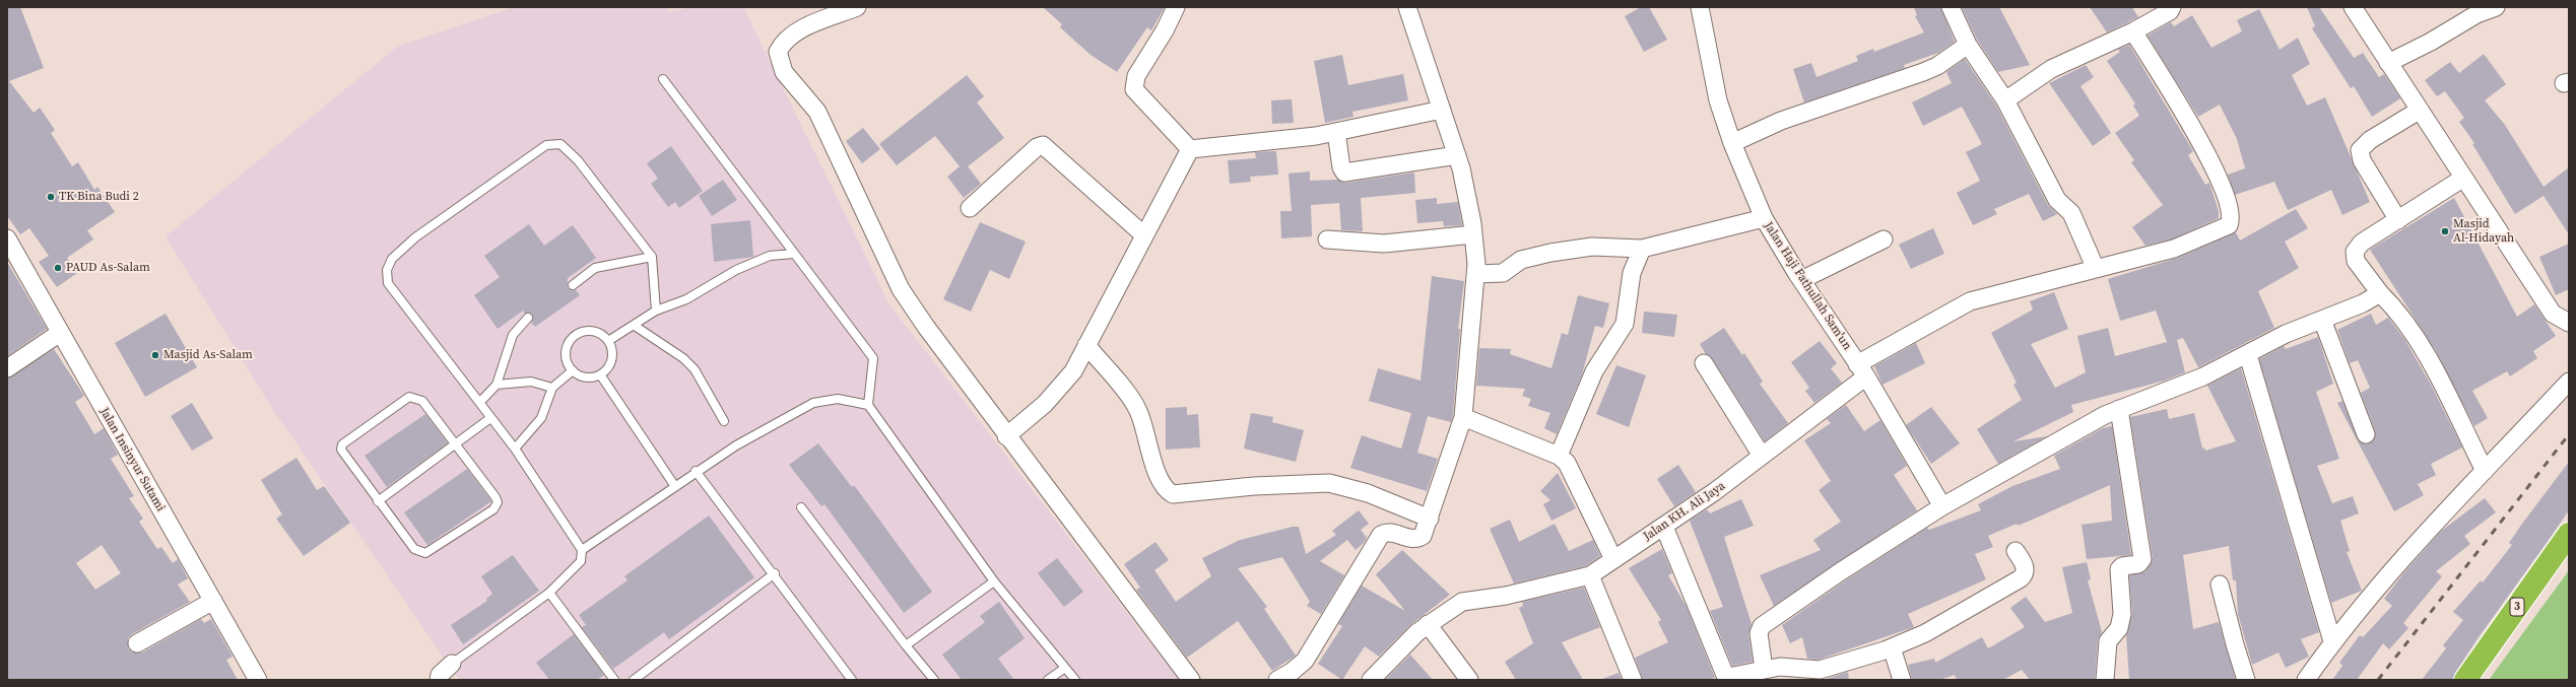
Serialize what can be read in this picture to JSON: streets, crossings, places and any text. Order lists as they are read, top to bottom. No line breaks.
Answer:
{"streets":{"highway":["3"],"street":["Jalan Haji Fathullah Sam'un","Jalan Insinyur Sutami","Jalan KH. Ali Jaya"]},"crossings":[["Jalan Haji Fathullah Sam'un","Jalan KH. Ali Jaya"]],"places":["TK Bina Budi 2","Masjid Al-Hidayah","PAUD As-Salam","Masjid As-Salam"]}
